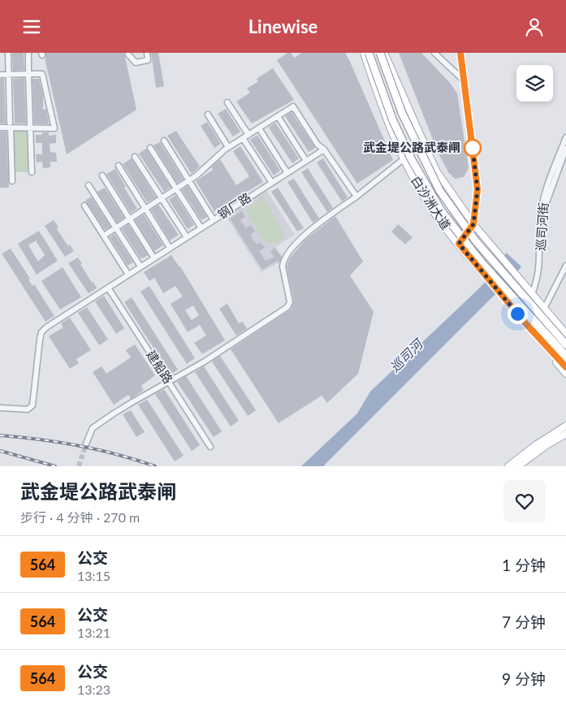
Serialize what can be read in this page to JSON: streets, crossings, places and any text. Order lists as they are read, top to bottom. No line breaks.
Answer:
{"streets":{"main road":["白沙洲大道"],"street":["钢厂路","巡司河街","建船路"]},"crossings":[["白沙洲大道","巡司河街"],["钢厂路","建船路"]],"water":["巡司河"],"places":["武金堤公路武泰闸"],"lines":["bus line 564"],"page":{"header":"Linewise","heading":["武金堤公路武泰闸","步行 · 4 分钟 · 270 m"],"list":[{"mark":"564","name":"公交","note":"13:15","value":"1 分钟"},{"mark":"564","name":"公交","note":"13:21","value":"7 分钟"},{"mark":"564","name":"公交","note":"13:23","value":"9 分钟"}]}}
